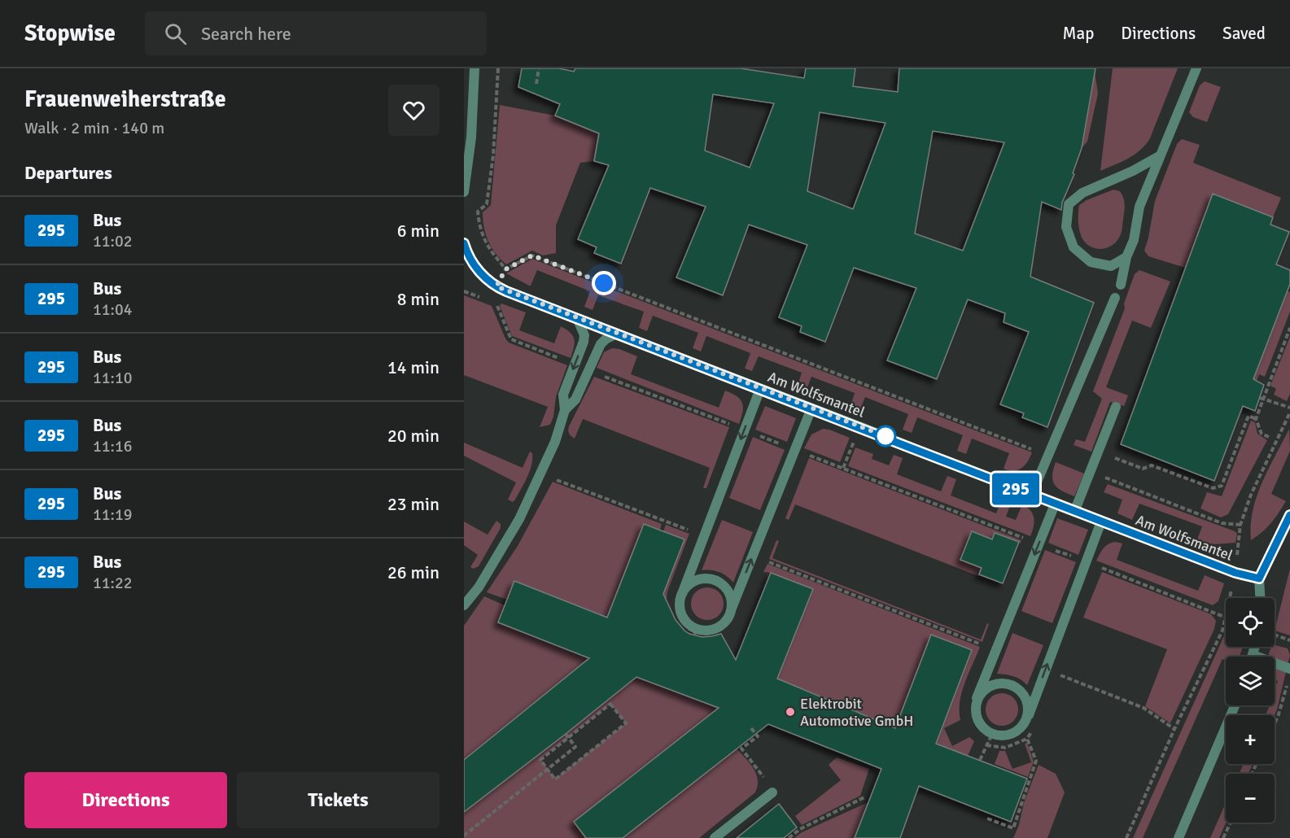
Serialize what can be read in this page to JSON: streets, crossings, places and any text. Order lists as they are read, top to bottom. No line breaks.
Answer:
{"streets":{"street":["Am Wolfsmantel"]},"places":["Elektrobit Automotive GmbH"],"lines":["bus line 295"],"page":{"header":"Stopwise","search":"Search here","nav":["Map","Directions","Saved"],"heading":[["Frauenweiherstraße","Walk · 2 min · 140 m"],"Departures"],"on_map":"295","list":[{"mark":"295","name":"Bus","note":"11:02","value":"6 min"},{"mark":"295","name":"Bus","note":"11:04","value":"8 min"},{"mark":"295","name":"Bus","note":"11:10","value":"14 min"},{"mark":"295","name":"Bus","note":"11:16","value":"20 min"},{"mark":"295","name":"Bus","note":"11:19","value":"23 min"},{"mark":"295","name":"Bus","note":"11:22","value":"26 min"}],"map_buttons":["+","−"],"buttons":["Directions","Tickets"]}}
